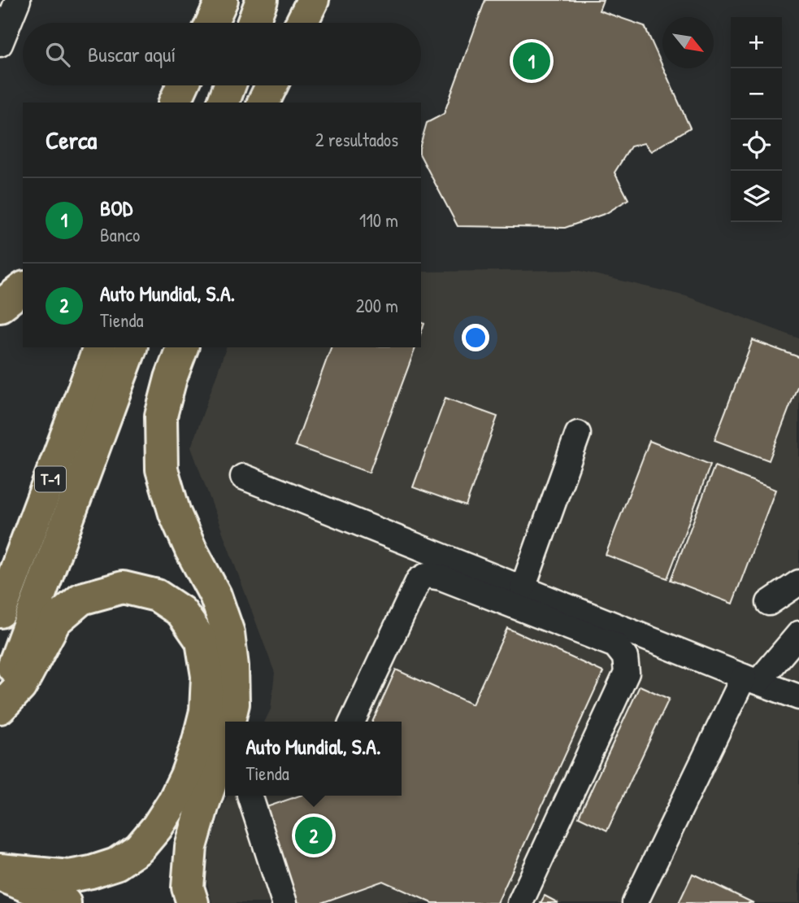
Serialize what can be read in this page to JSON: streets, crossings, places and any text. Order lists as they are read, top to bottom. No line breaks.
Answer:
{"streets":{"main road":["T-1"]},"north":"bottom right","page":{"map_buttons":["+","−"],"search":"Buscar aquí","pins":["1","2"],"heading":["Cerca","2 resultados"],"list":[{"mark":"1","name":"BOD","note":"Banco","value":"110 m"},{"mark":"2","name":"Auto Mundial, S.A.","note":"Tienda","value":"200 m"}],"popup":["Auto Mundial, S.A.","Tienda"]}}
